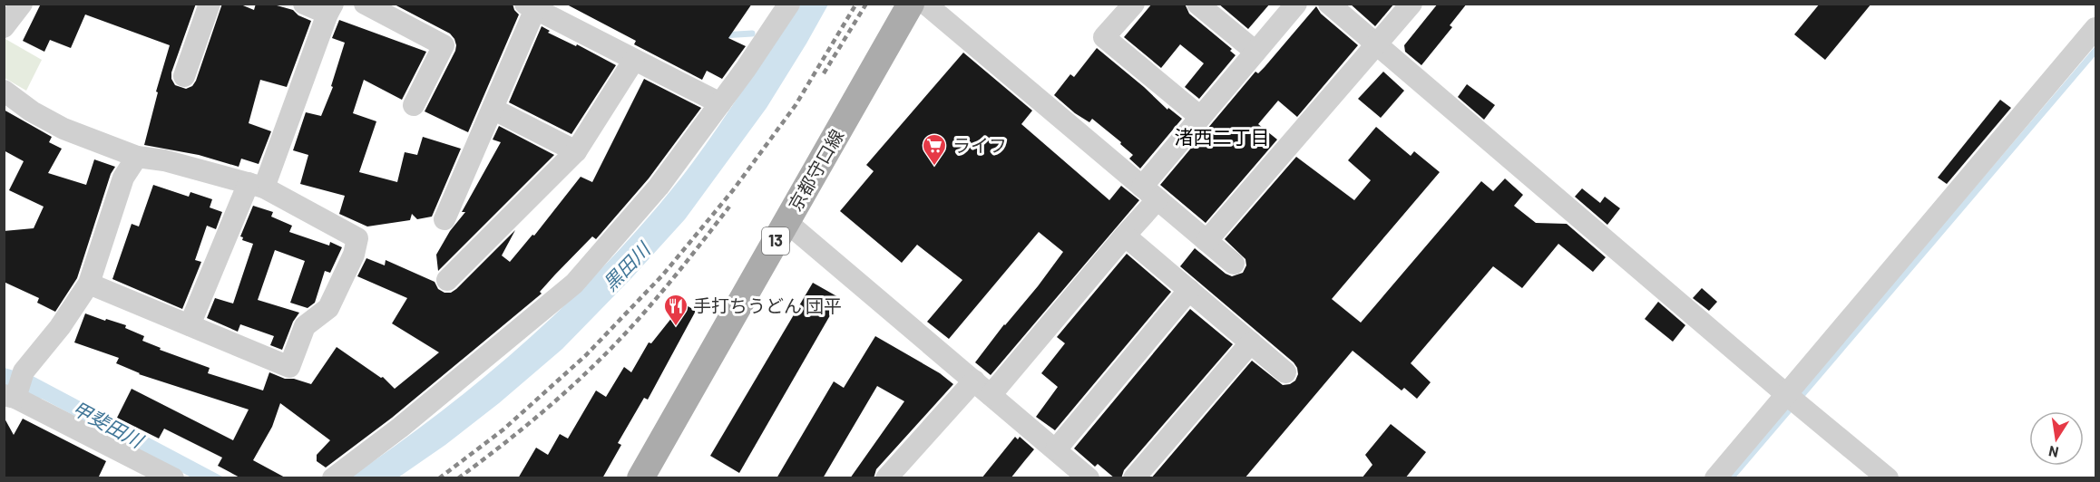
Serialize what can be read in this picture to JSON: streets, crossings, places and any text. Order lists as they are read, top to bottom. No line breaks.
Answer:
{"streets":{"main road":["京都守口線","13"]},"districts":["渚西二丁目"],"water":["黒田川","甲斐田川"],"places":{"supermarket":["ライフ"],"restaurant":["手打ちうどん 団平"]},"north":"bottom"}
